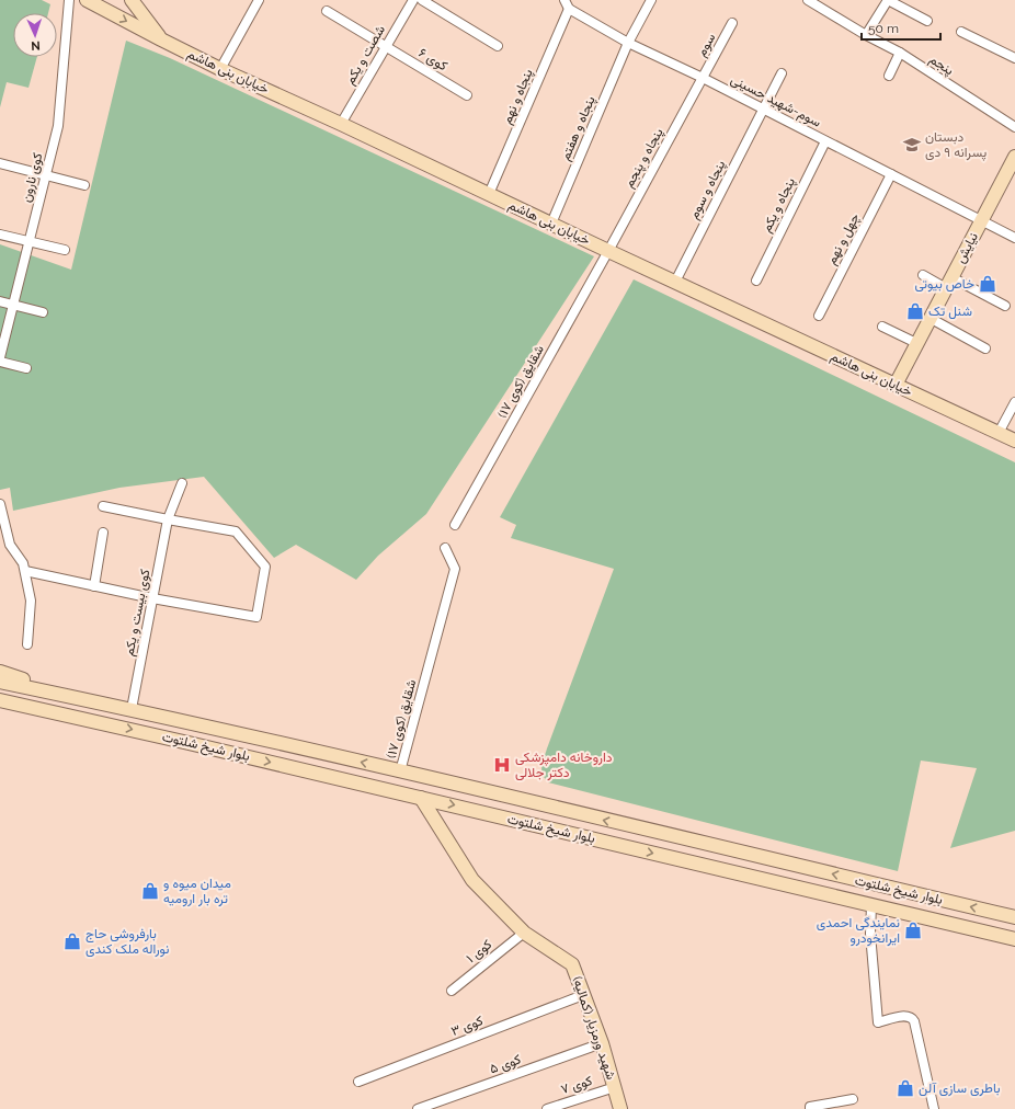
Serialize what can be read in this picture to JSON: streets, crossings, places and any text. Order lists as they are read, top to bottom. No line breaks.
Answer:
{"streets":{"main road":["خیابان بنی هاشم","نیایش","بلوار شیخ شلتوت","شهید ورمزیار (کمالیه)"],"street":["سوم","شصت و یکم","کوی ۶","پنجم","پنجاه و نهم","سوم-شهید حسینی","پنجاه و هفتم","پنجاه و پنجم","کوی نارون","پنجاه و سوم","پنجاه و یکم","چهل و نهم","شقایق (کوی ۱۷)","کوی بیست و یکم","کوی ۱","کوی ۳","کوی ۵","کوی ۷"]},"crossings":[["سوم","سوم-شهید حسینی"],["سوم","پنجاه و پنجم"],["شصت و یکم","کوی ۶"],["شصت و یکم","خیابان بنی هاشم"],["خیابان بنی هاشم","پنجاه و نهم"],["خیابان بنی هاشم","پنجاه و هفتم"],["خیابان بنی هاشم","پنجاه و پنجم"],["خیابان بنی هاشم","پنجاه و سوم"],["خیابان بنی هاشم","نیایش"],["خیابان بنی هاشم","شقایق (کوی ۱۷)"],["پنجاه و نهم","سوم-شهید حسینی"],["سوم-شهید حسینی","پنجاه و هفتم"],["سوم-شهید حسینی","پنجاه و پنجم"],["سوم-شهید حسینی","پنجاه و سوم"],["سوم-شهید حسینی","پنجاه و یکم"],["سوم-شهید حسینی","چهل و نهم"],["سوم-شهید حسینی","نیایش"],["پنجاه و پنجم","شقایق (کوی ۱۷)"],["شقایق (کوی ۱۷)","بلوار شیخ شلتوت"],["کوی بیست و یکم","بلوار شیخ شلتوت"],["بلوار شیخ شلتوت","شهید ورمزیار (کمالیه)"],["کوی ۱","شهید ورمزیار (کمالیه)"],["کوی ۳","شهید ورمزیار (کمالیه)"],["شهید ورمزیار (کمالیه)","کوی ۵"],["شهید ورمزیار (کمالیه)","کوی ۷"]],"places":{"school or university":["دبستان پسرانه ۹ دی"],"shop":["خاص بیوتی","شنل تک","میدان میوه و تره بار ارومیه","نمایندگی احمدی ایرانخودرو","بارفروشی حاج نوراله ملک کندی","باطری سازی آلن"],"hospital":["داروخانه دامپزشکی دکتر جلالی"]},"scale_bar":"50 m","north":"bottom"}
